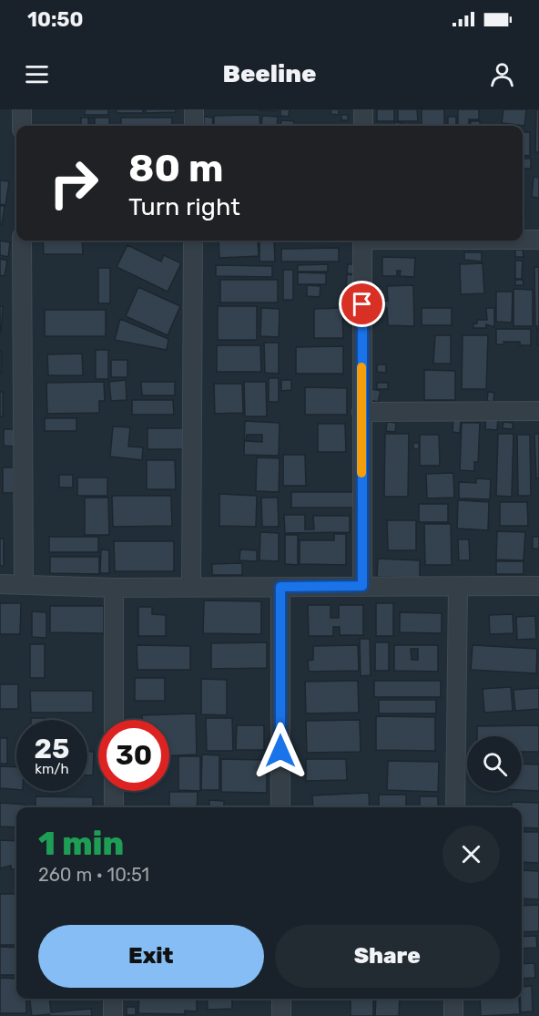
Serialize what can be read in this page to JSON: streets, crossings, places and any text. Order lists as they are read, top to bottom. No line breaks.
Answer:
{"page":{"status":"10:50","header":"Beeline","turn":["80 m","Turn right"],"speed":"25 km/h","limit":"30","heading":["1 min","260 m · 10:51"],"buttons":["Exit","Share"]}}
